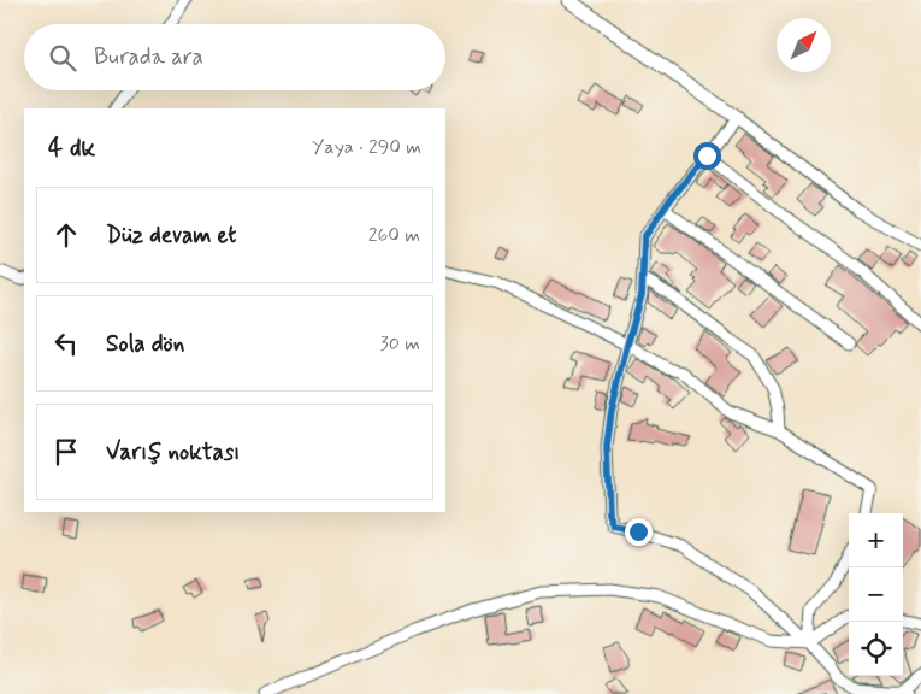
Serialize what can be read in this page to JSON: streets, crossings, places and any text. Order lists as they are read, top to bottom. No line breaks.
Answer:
{"north":"top right","page":{"search":"Burada ara","heading":["4 dk","Yaya · 290 m"],"list":[["Düz devam et","260 m"],["Sola dön","30 m"],"Varış noktası"],"map_buttons":["+","−"]}}
